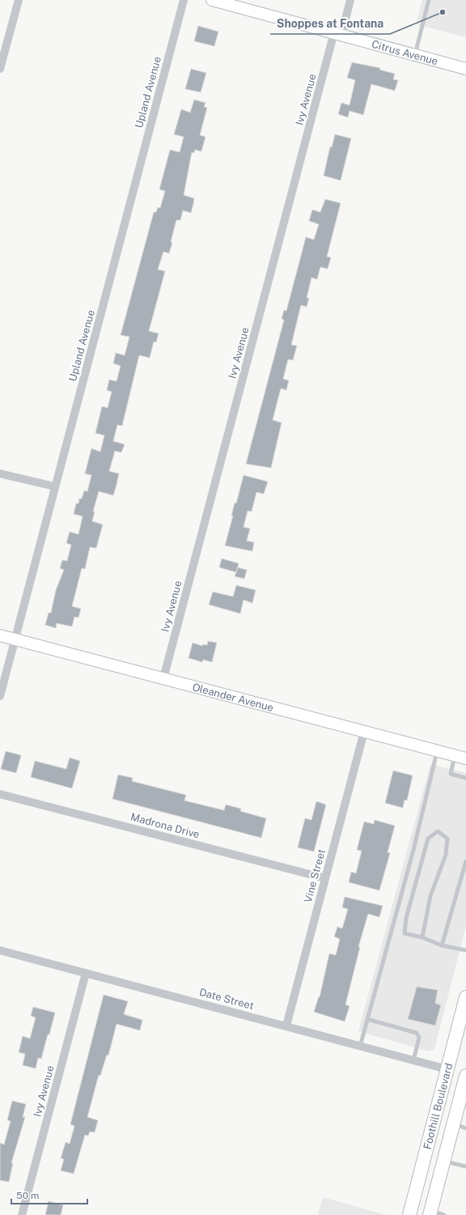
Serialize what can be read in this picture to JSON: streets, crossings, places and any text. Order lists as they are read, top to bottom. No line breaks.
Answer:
{"streets":{"main road":["Foothill Boulevard"],"street":["Citrus Avenue","Upland Avenue","Ivy Avenue","Oleander Avenue","Madrona Drive","Vine Street","Date Street"]},"crossings":[["Citrus Avenue","Ivy Avenue"],["Upland Avenue","Oleander Avenue"],["Ivy Avenue","Oleander Avenue"],["Ivy Avenue","Date Street"],["Oleander Avenue","Vine Street"],["Madrona Drive","Vine Street"],["Vine Street","Date Street"],["Date Street","Foothill Boulevard"]],"places":["Shoppes at Fontana"],"scale_bar":"50 m"}
